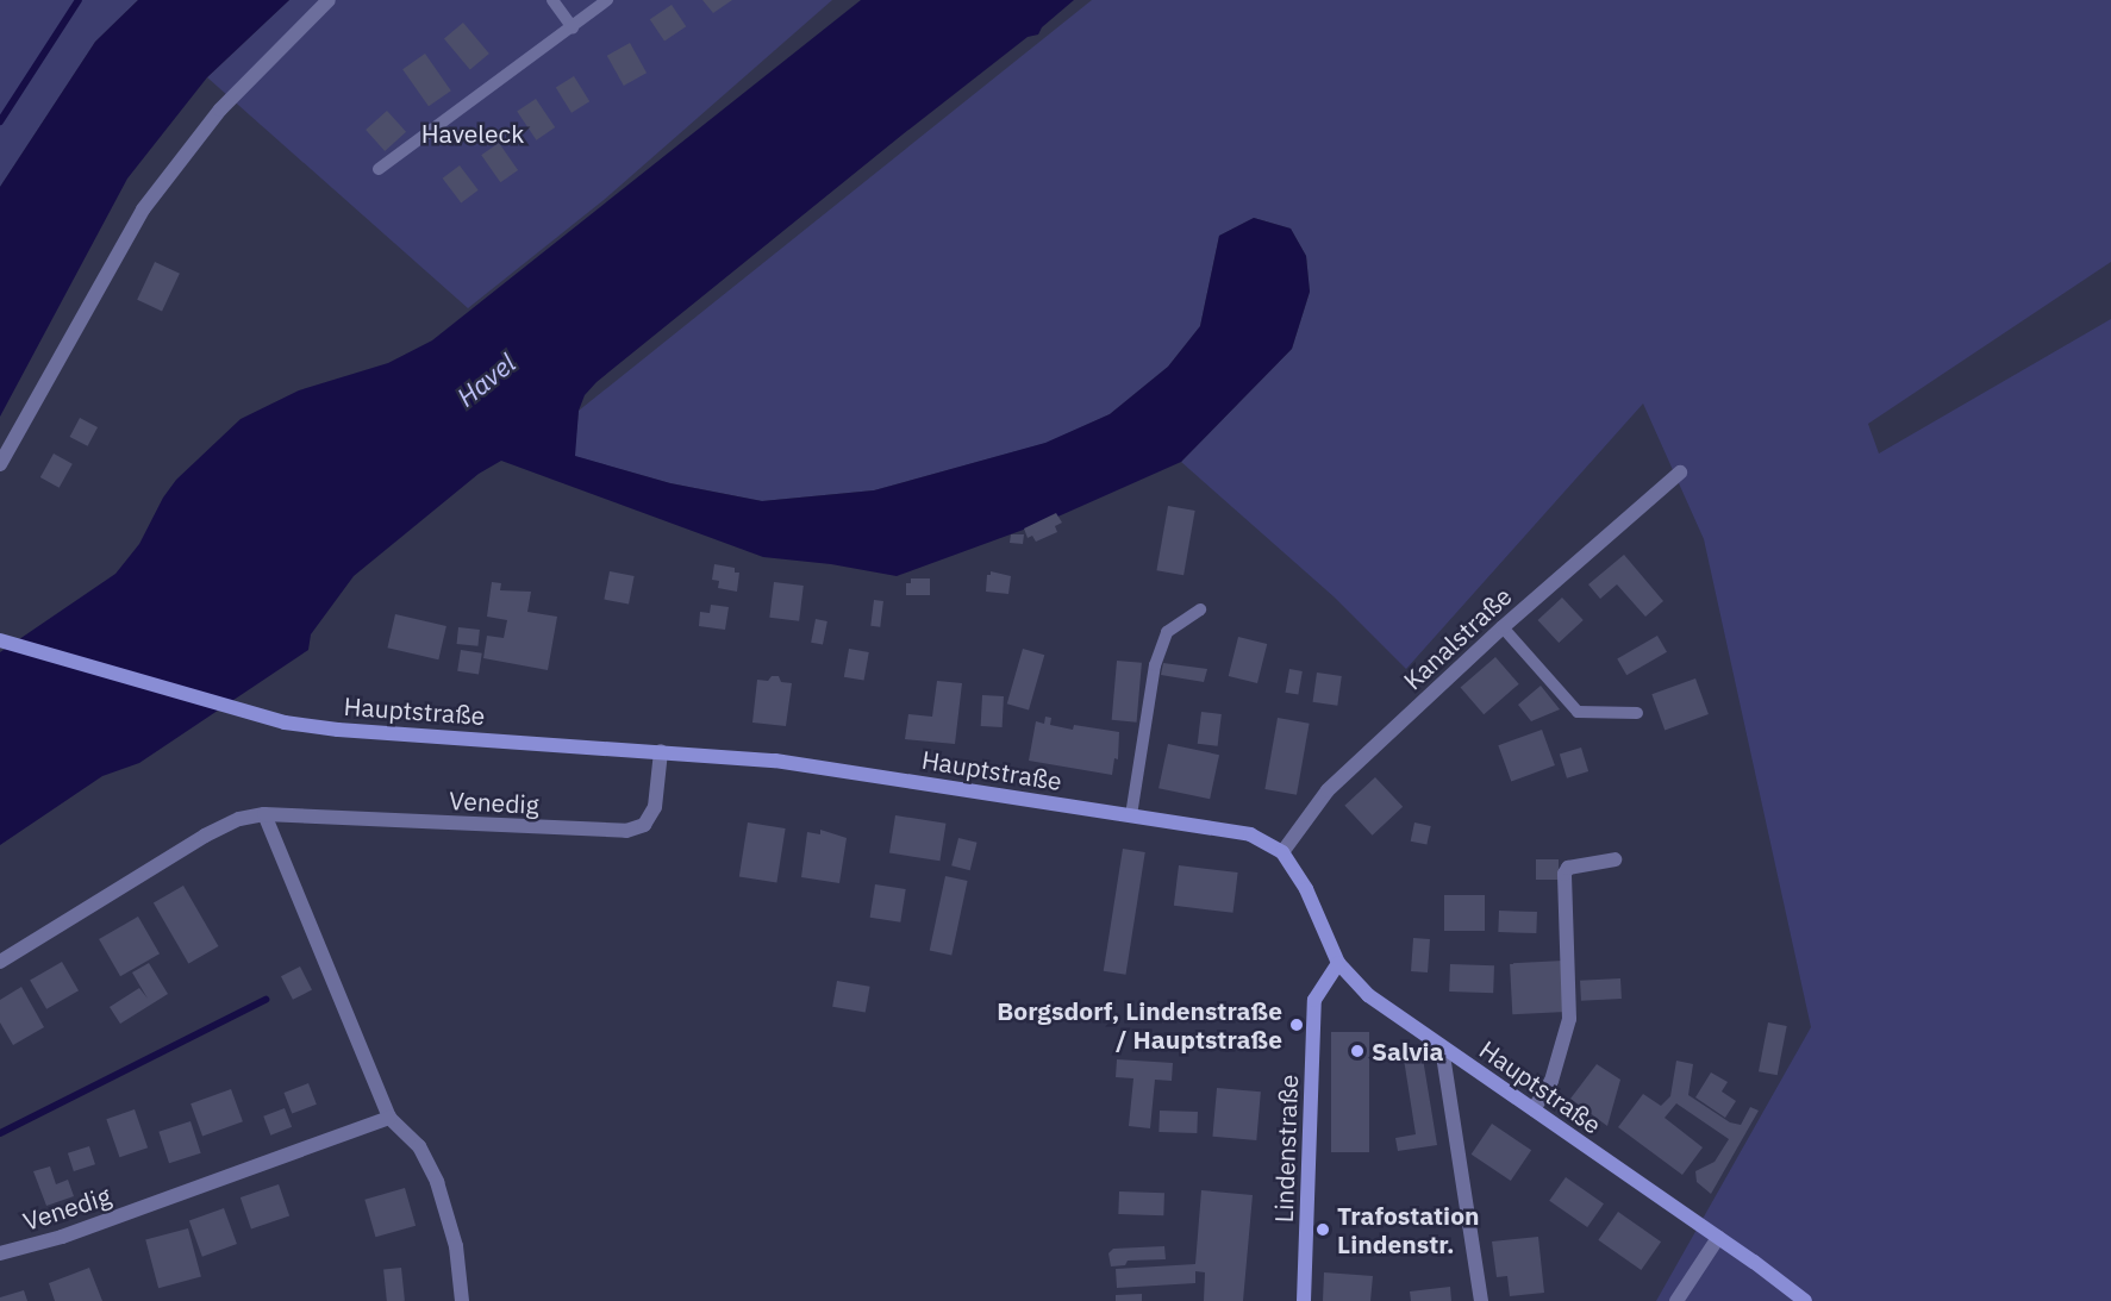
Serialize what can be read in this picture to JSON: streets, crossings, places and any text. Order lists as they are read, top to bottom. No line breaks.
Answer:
{"streets":{"main road":["Hauptstraße","Lindenstraße"],"street":["Kanalstraße","Venedig"]},"crossings":[["Kanalstraße","Hauptstraße"],["Hauptstraße","Venedig"],["Hauptstraße","Lindenstraße"]],"water":["Havel"],"parks":["Haveleck"],"places":["Borgsdorf, Lindenstraße / Hauptstraße","Salvia","Trafostation Lindenstr."]}
